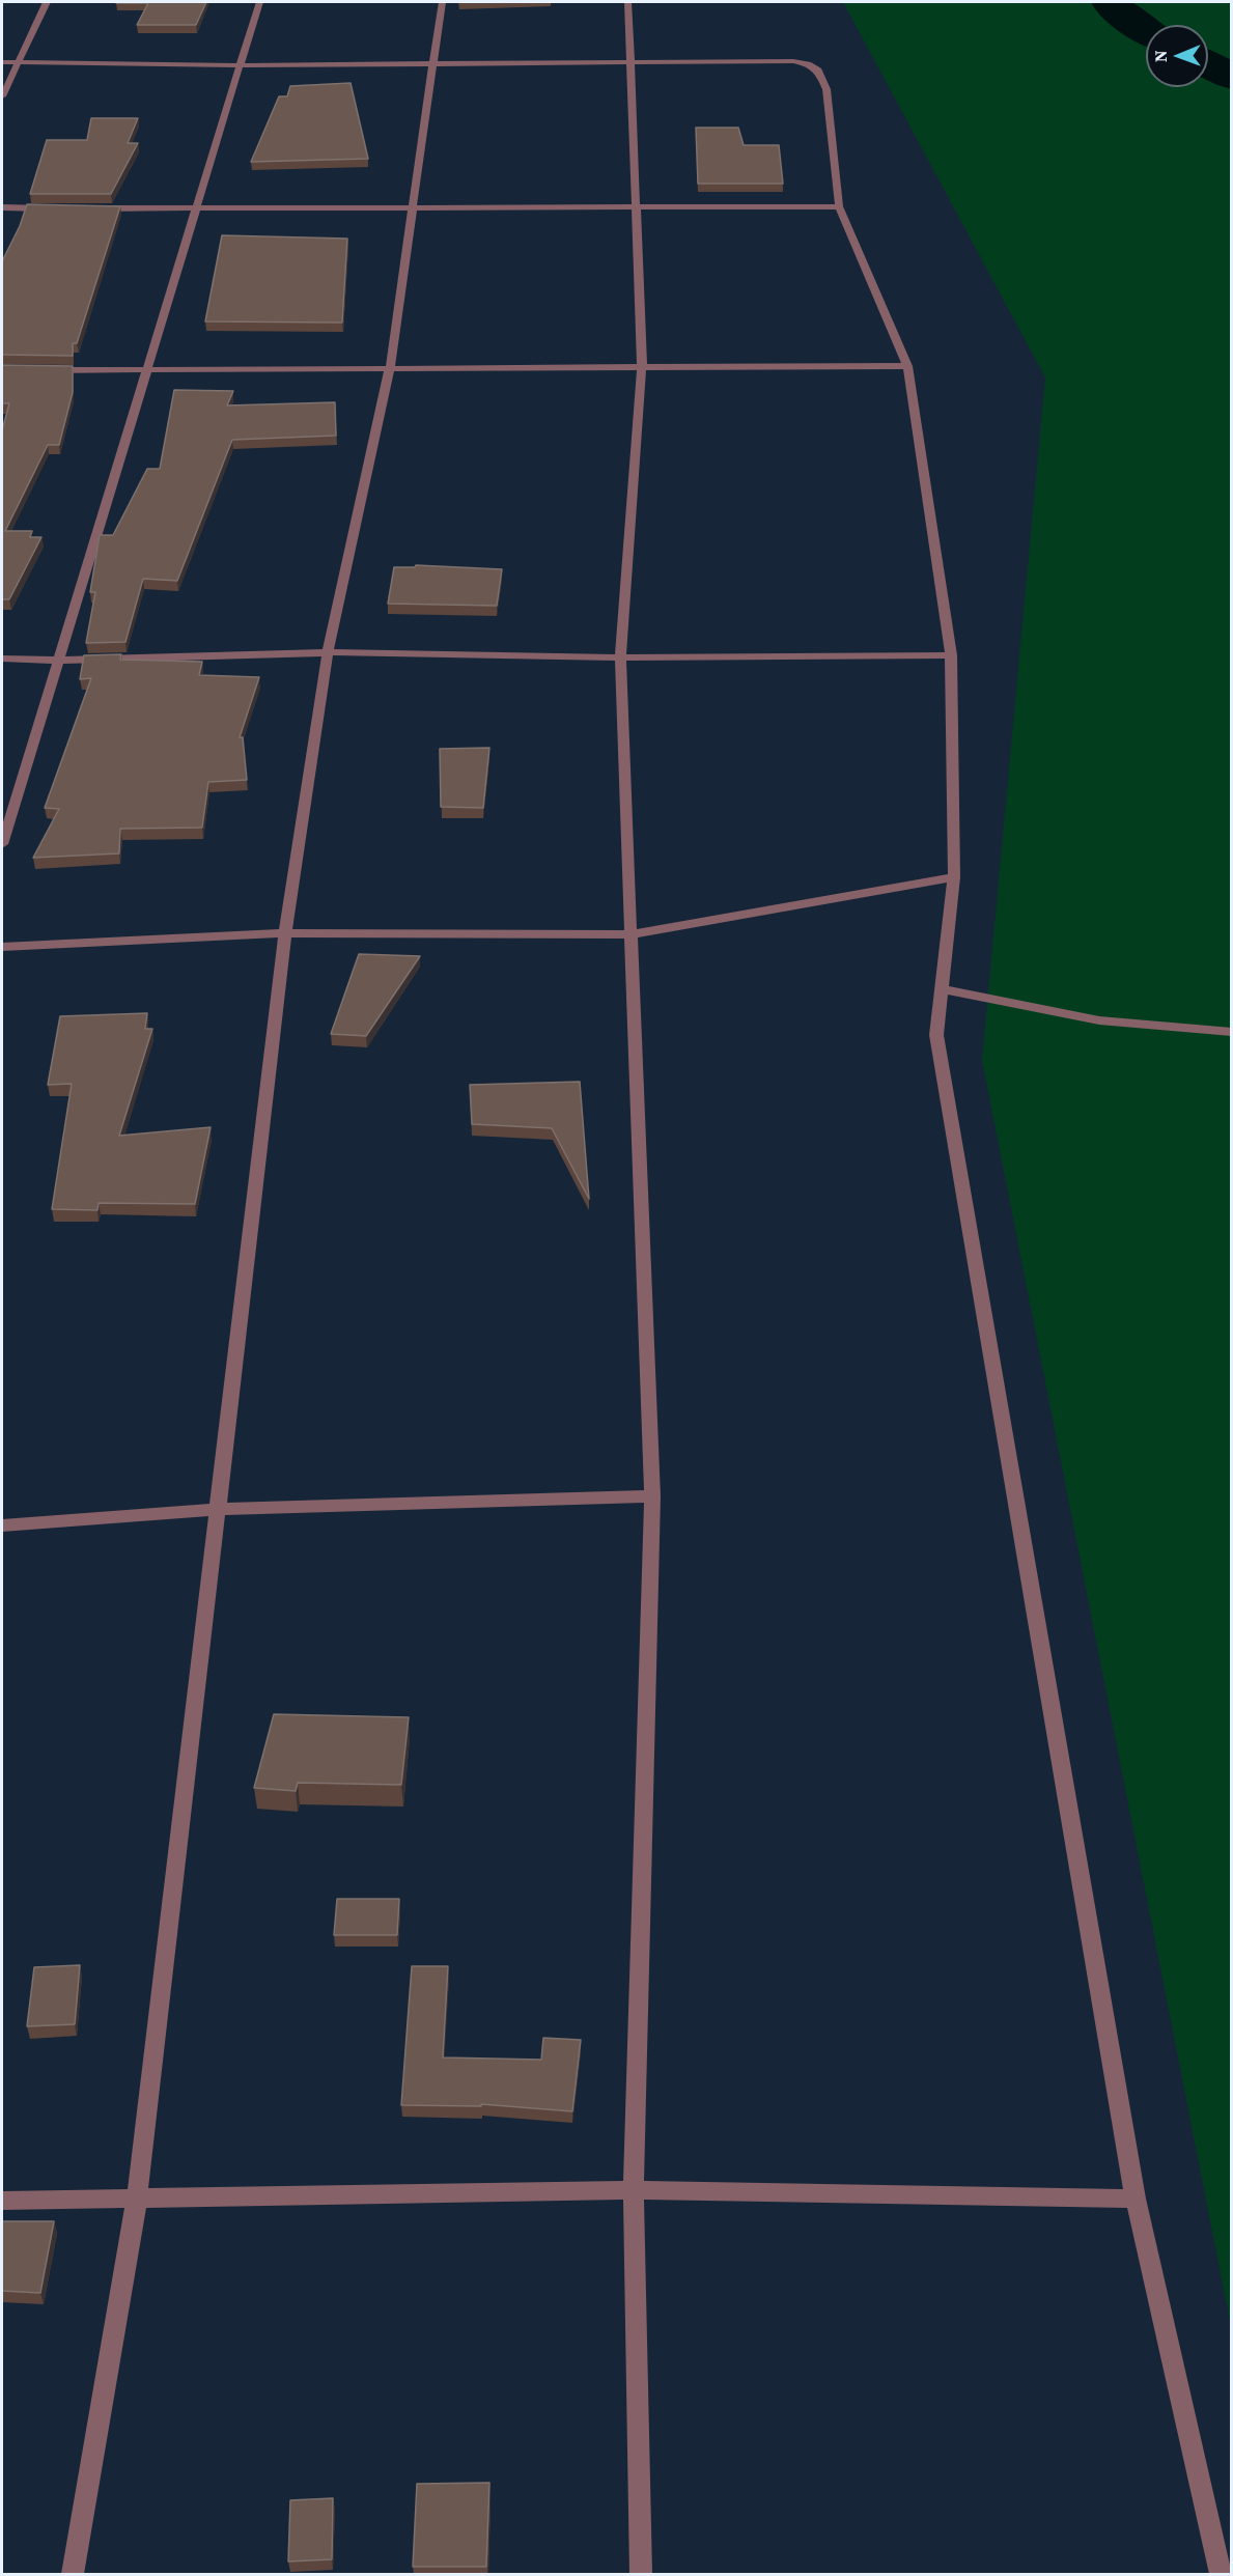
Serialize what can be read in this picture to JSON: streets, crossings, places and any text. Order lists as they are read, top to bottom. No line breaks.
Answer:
{"north":"left"}
